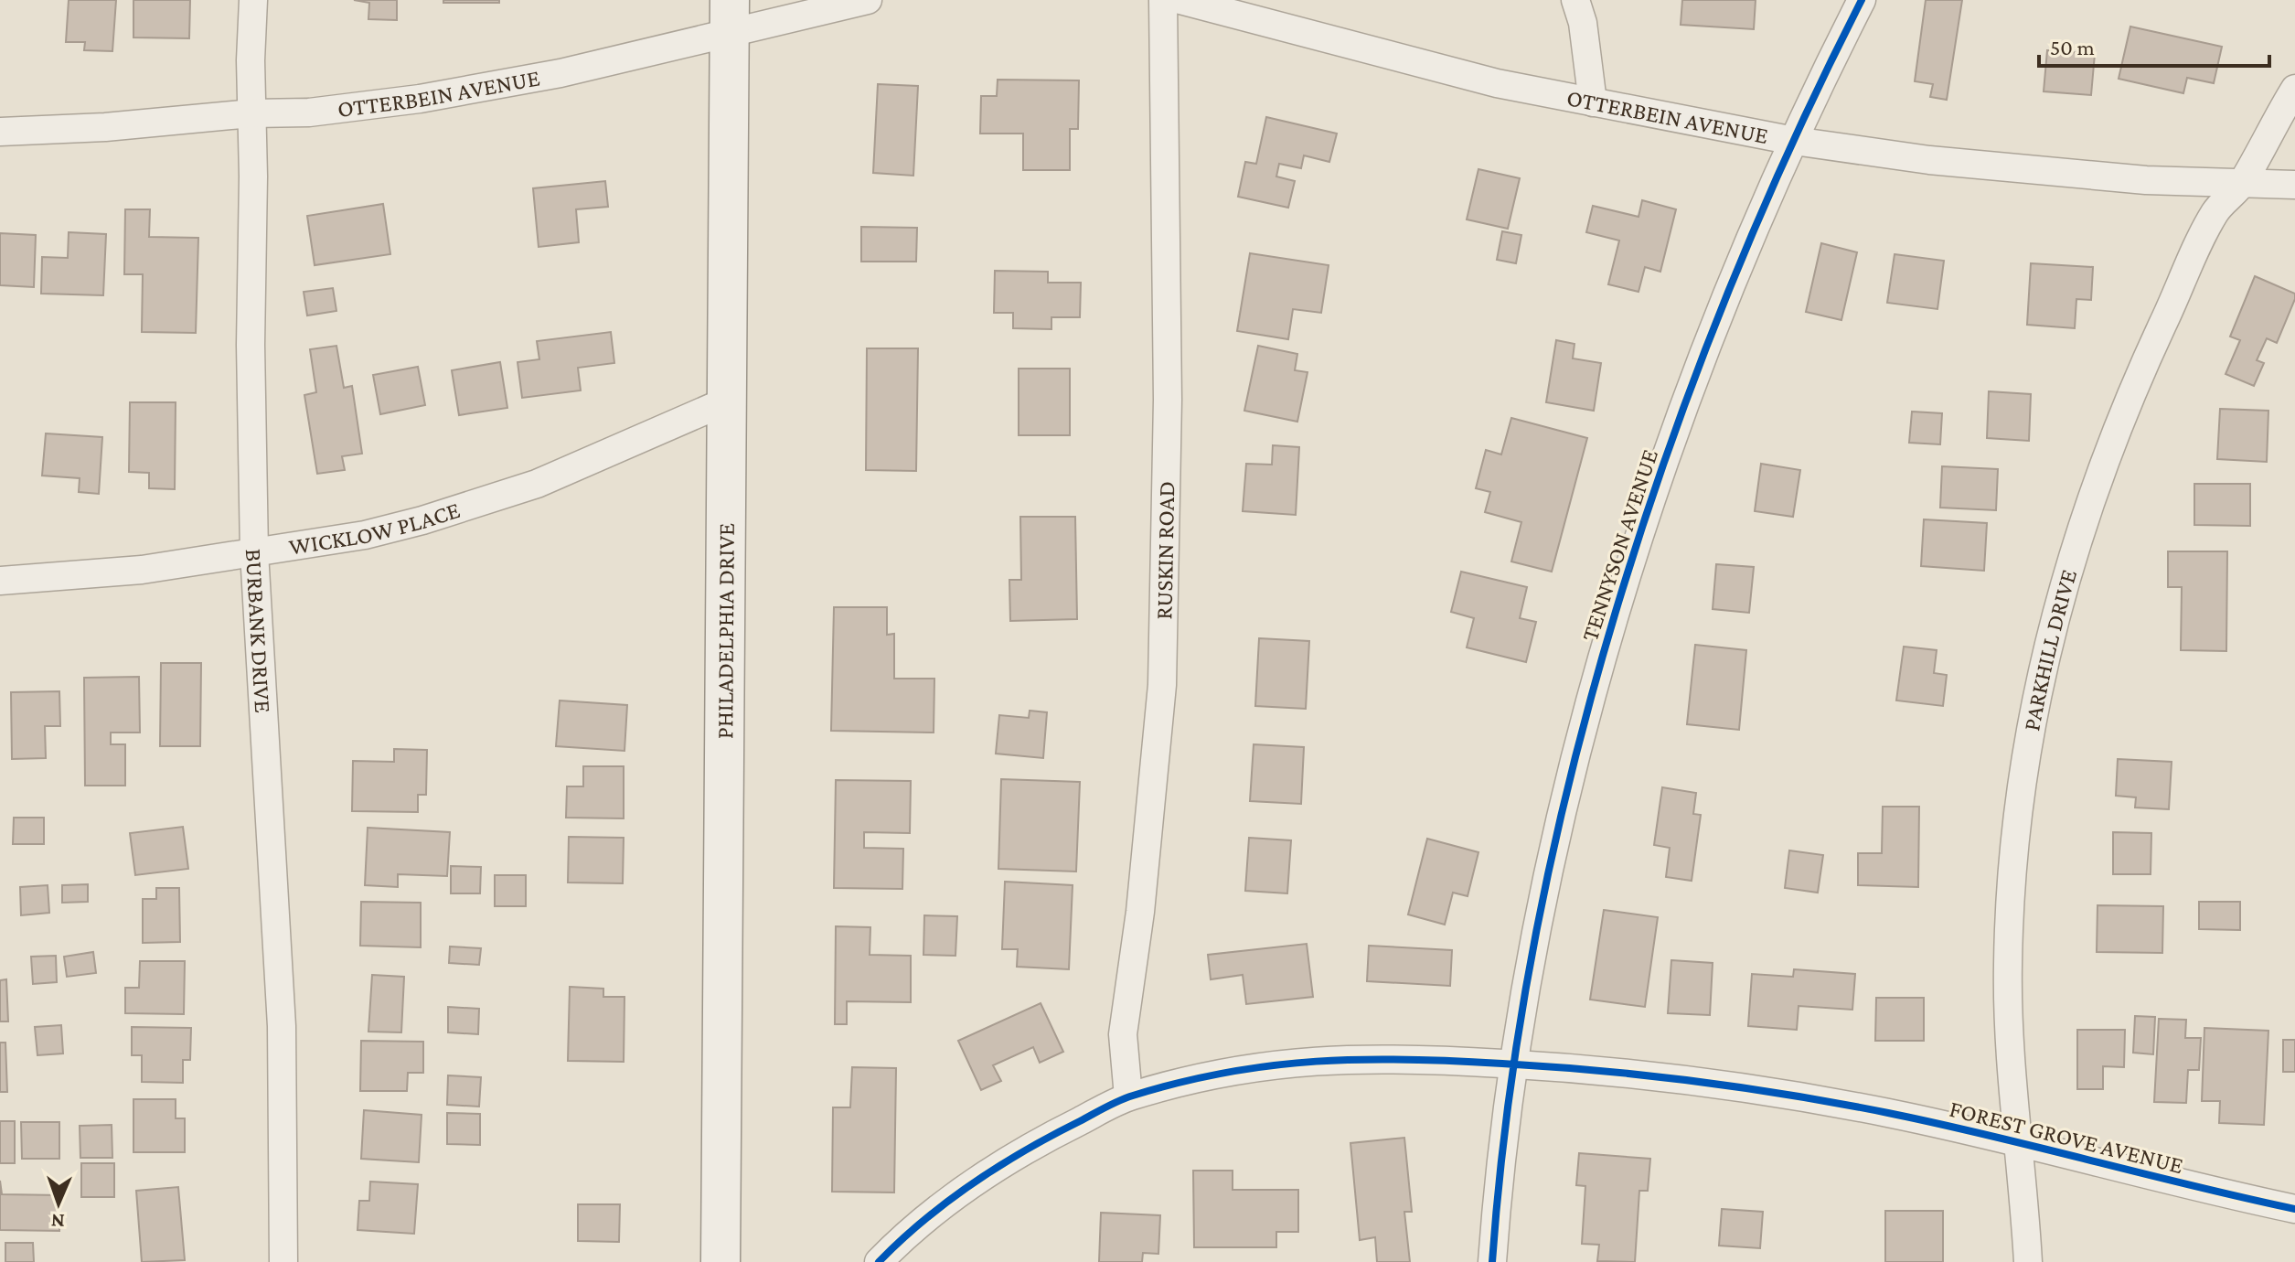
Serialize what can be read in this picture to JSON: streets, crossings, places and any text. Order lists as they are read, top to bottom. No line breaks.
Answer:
{"streets":{"main road":["PHILADELPHIA DRIVE"],"street":["OTTERBEIN AVENUE","WICKLOW PLACE","TENNYSON AVENUE","RUSKIN ROAD","BURBANK DRIVE","PARKHILL DRIVE","FOREST GROVE AVENUE"]},"crossings":[["OTTERBEIN AVENUE","TENNYSON AVENUE"],["OTTERBEIN AVENUE","BURBANK DRIVE"],["OTTERBEIN AVENUE","PHILADELPHIA DRIVE"],["OTTERBEIN AVENUE","PARKHILL DRIVE"],["WICKLOW PLACE","BURBANK DRIVE"],["WICKLOW PLACE","PHILADELPHIA DRIVE"],["TENNYSON AVENUE","FOREST GROVE AVENUE"],["RUSKIN ROAD","FOREST GROVE AVENUE"],["PARKHILL DRIVE","FOREST GROVE AVENUE"]],"scale_bar":"50 m","north":"bottom"}
